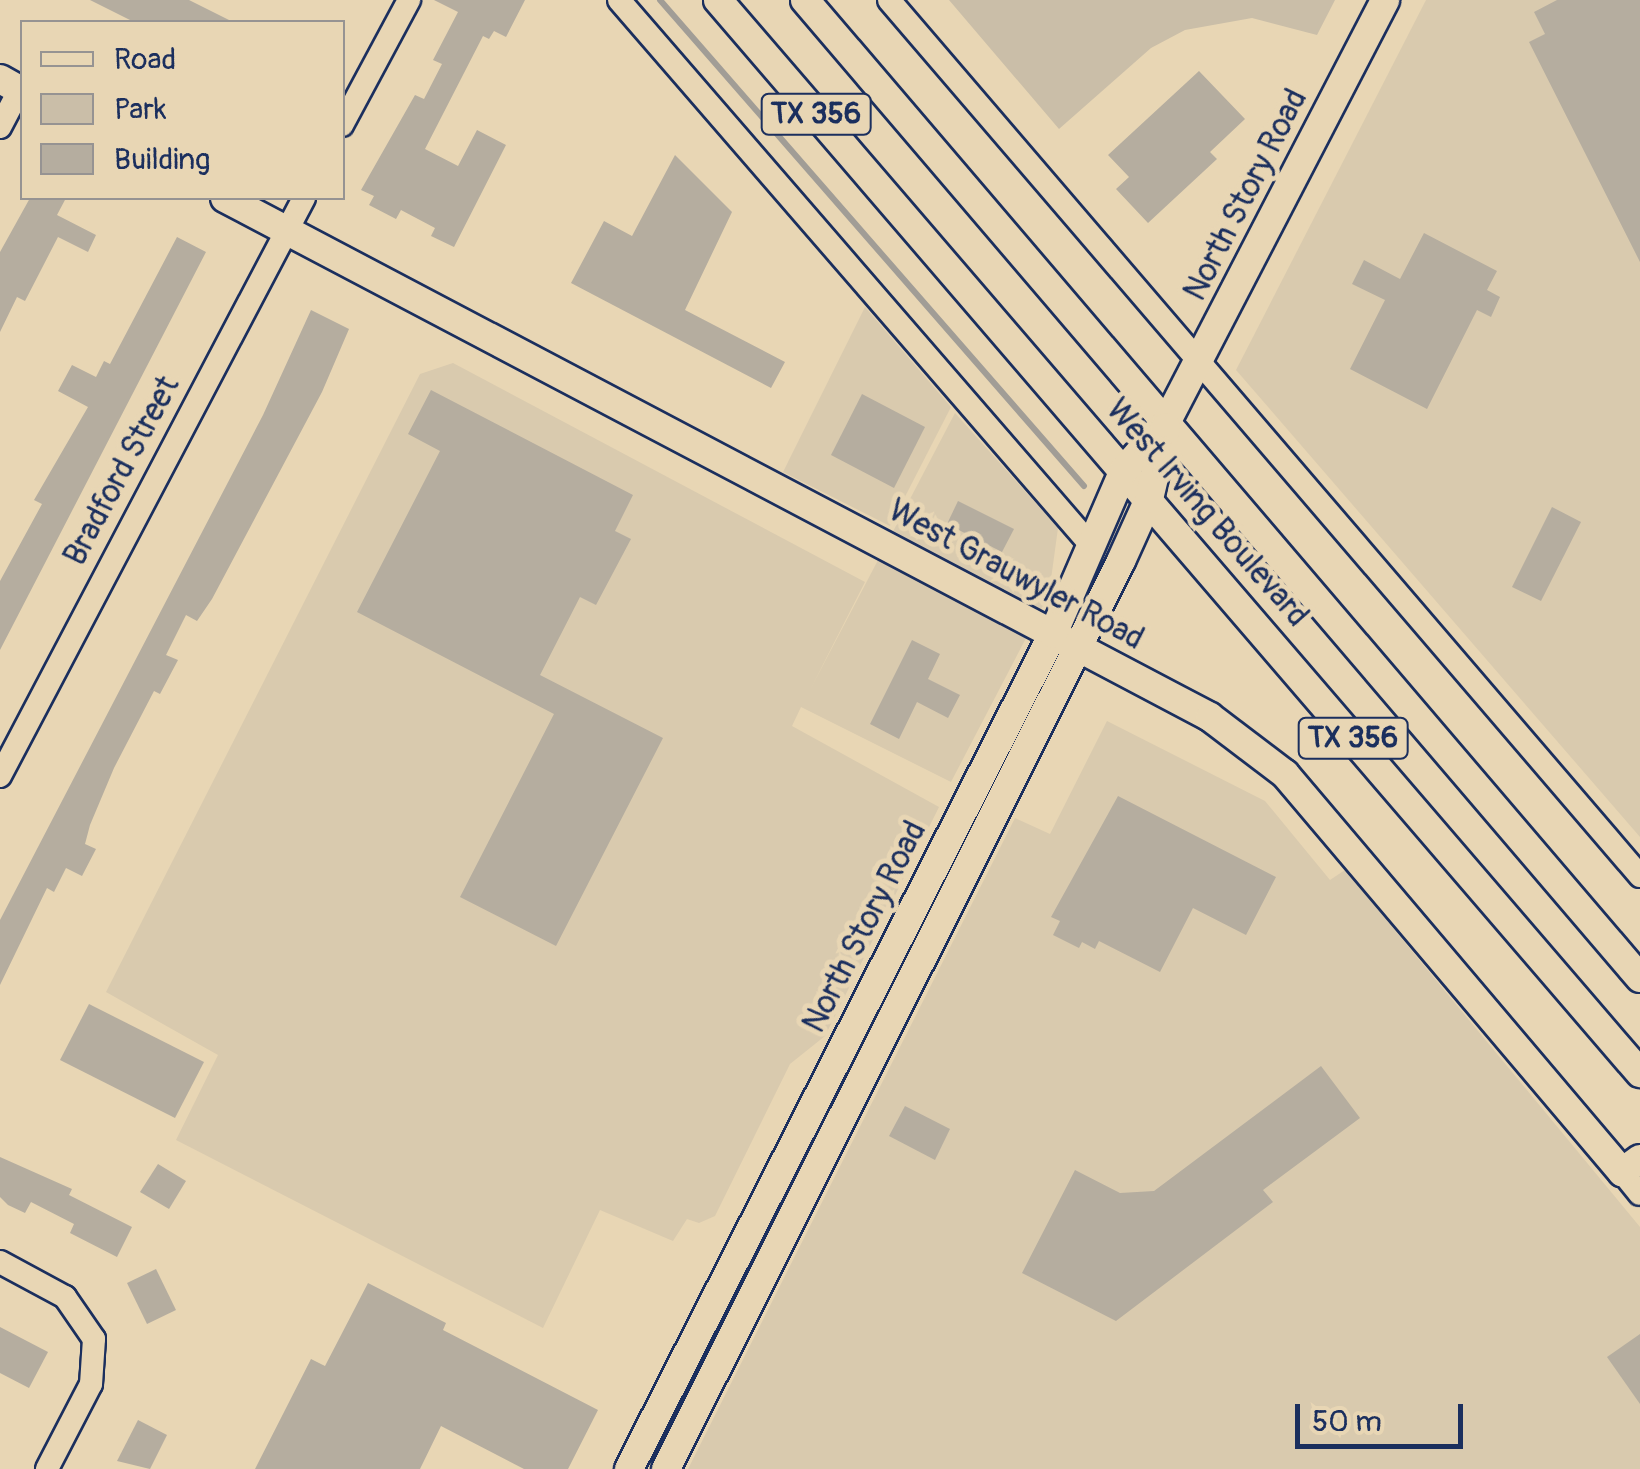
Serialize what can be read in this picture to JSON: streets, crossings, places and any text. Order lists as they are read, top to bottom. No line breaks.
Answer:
{"streets":{"main road":["TX 356","North Story Road","West Irving Boulevard","West Grauwyler Road"],"street":["Bradford Street"]},"crossings":[["North Story Road","West Irving Boulevard"],["North Story Road","West Grauwyler Road"],["Bradford Street","West Grauwyler Road"]],"legend":["Road","Park","Building"],"scale_bar":"50 m"}
